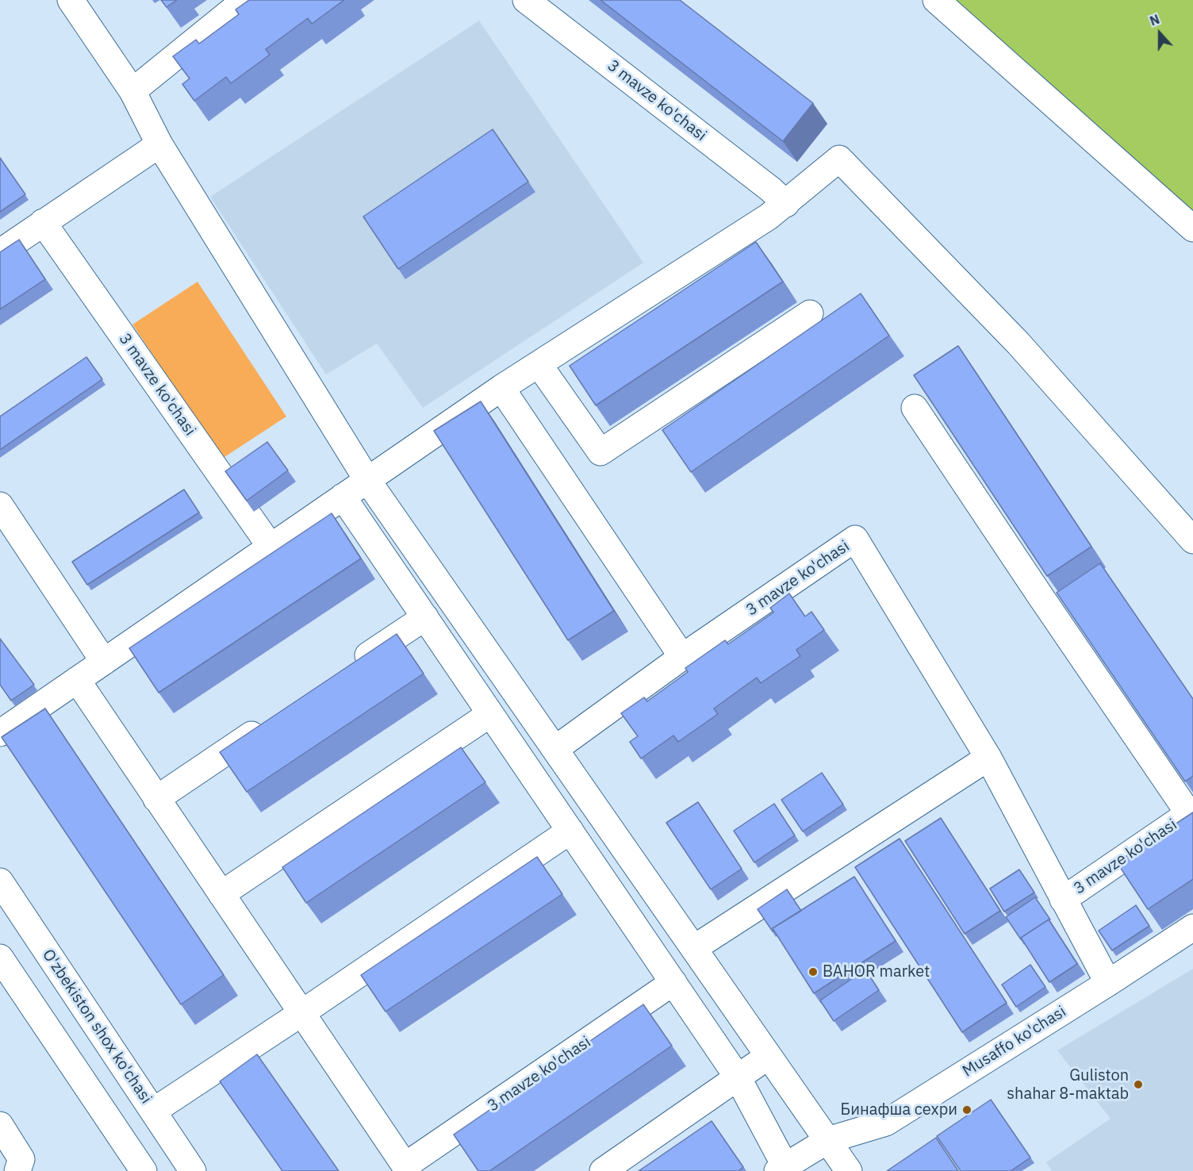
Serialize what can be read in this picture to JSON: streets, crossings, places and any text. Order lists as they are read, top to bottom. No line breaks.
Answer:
{"streets":{"street":["3 mavze ko'chasi","O'zbekiston shox ko'chasi","Musaffo ko'chasi"]},"crossings":[["3 mavze ko'chasi","Musaffo ko'chasi"]],"places":["BAHOR market","Guliston shahar 8-maktab","Бинафша сехри"],"north":"top"}
